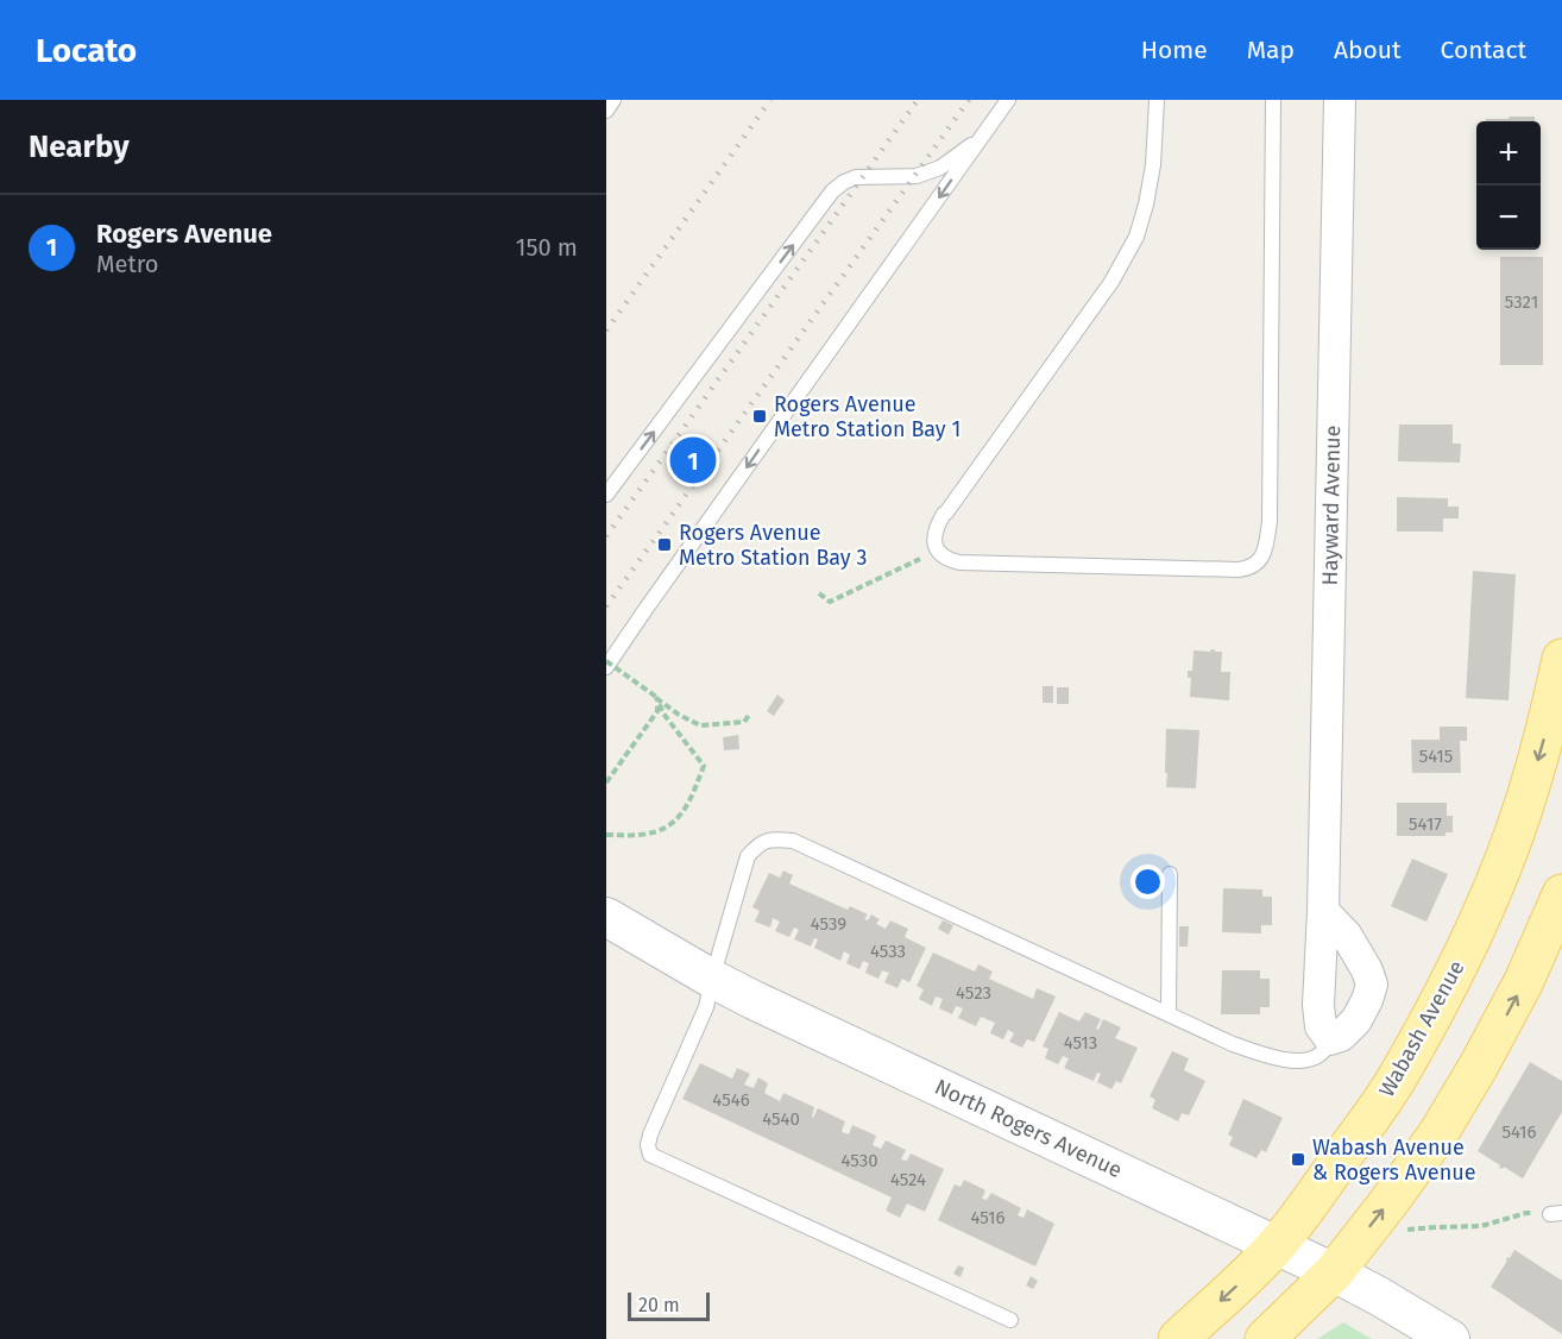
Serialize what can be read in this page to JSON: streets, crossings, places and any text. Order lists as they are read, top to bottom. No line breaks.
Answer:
{"streets":{"main road":["Wabash Avenue"],"street":["Hayward Avenue","North Rogers Avenue"]},"crossings":[["Wabash Avenue","North Rogers Avenue"]],"places":{"transit":["Rogers Avenue Metro Station Bay 1","Rogers Avenue Metro Station Bay 3","Wabash Avenue & Rogers Avenue"]},"house_numbers":["5321","5415","5417","4539","4533","4523","4513","4546","4540","5416","4530","4524","4516"],"scale_bar":"20 m","page":{"header":"Locato","nav":["Home","Map","About","Contact"],"heading":"Nearby","map_buttons":["+","−"],"list":[{"mark":"1","name":"Rogers Avenue","note":"Metro","value":"150 m"}],"pins":"1","scale":"20 m"}}
